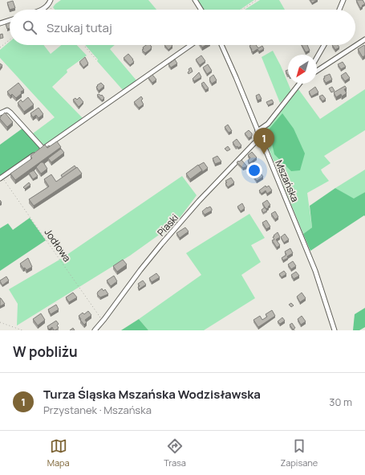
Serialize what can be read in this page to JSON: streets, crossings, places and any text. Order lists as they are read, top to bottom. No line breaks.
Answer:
{"streets":{"street":["Mszańska","Piaski"],"path":["Jodłowa"]},"crossings":[["Mszańska","Piaski"],["Piaski","Jodłowa"]],"north":"bottom left","page":{"search":"Szukaj tutaj","pins":"1","heading":"W pobliżu","list":[{"mark":"1","name":"Turza Śląska Mszańska Wodzisławska","note":"Przystanek · Mszańska","value":"30 m"}],"nav":["Mapa","Trasa","Zapisane"]}}
